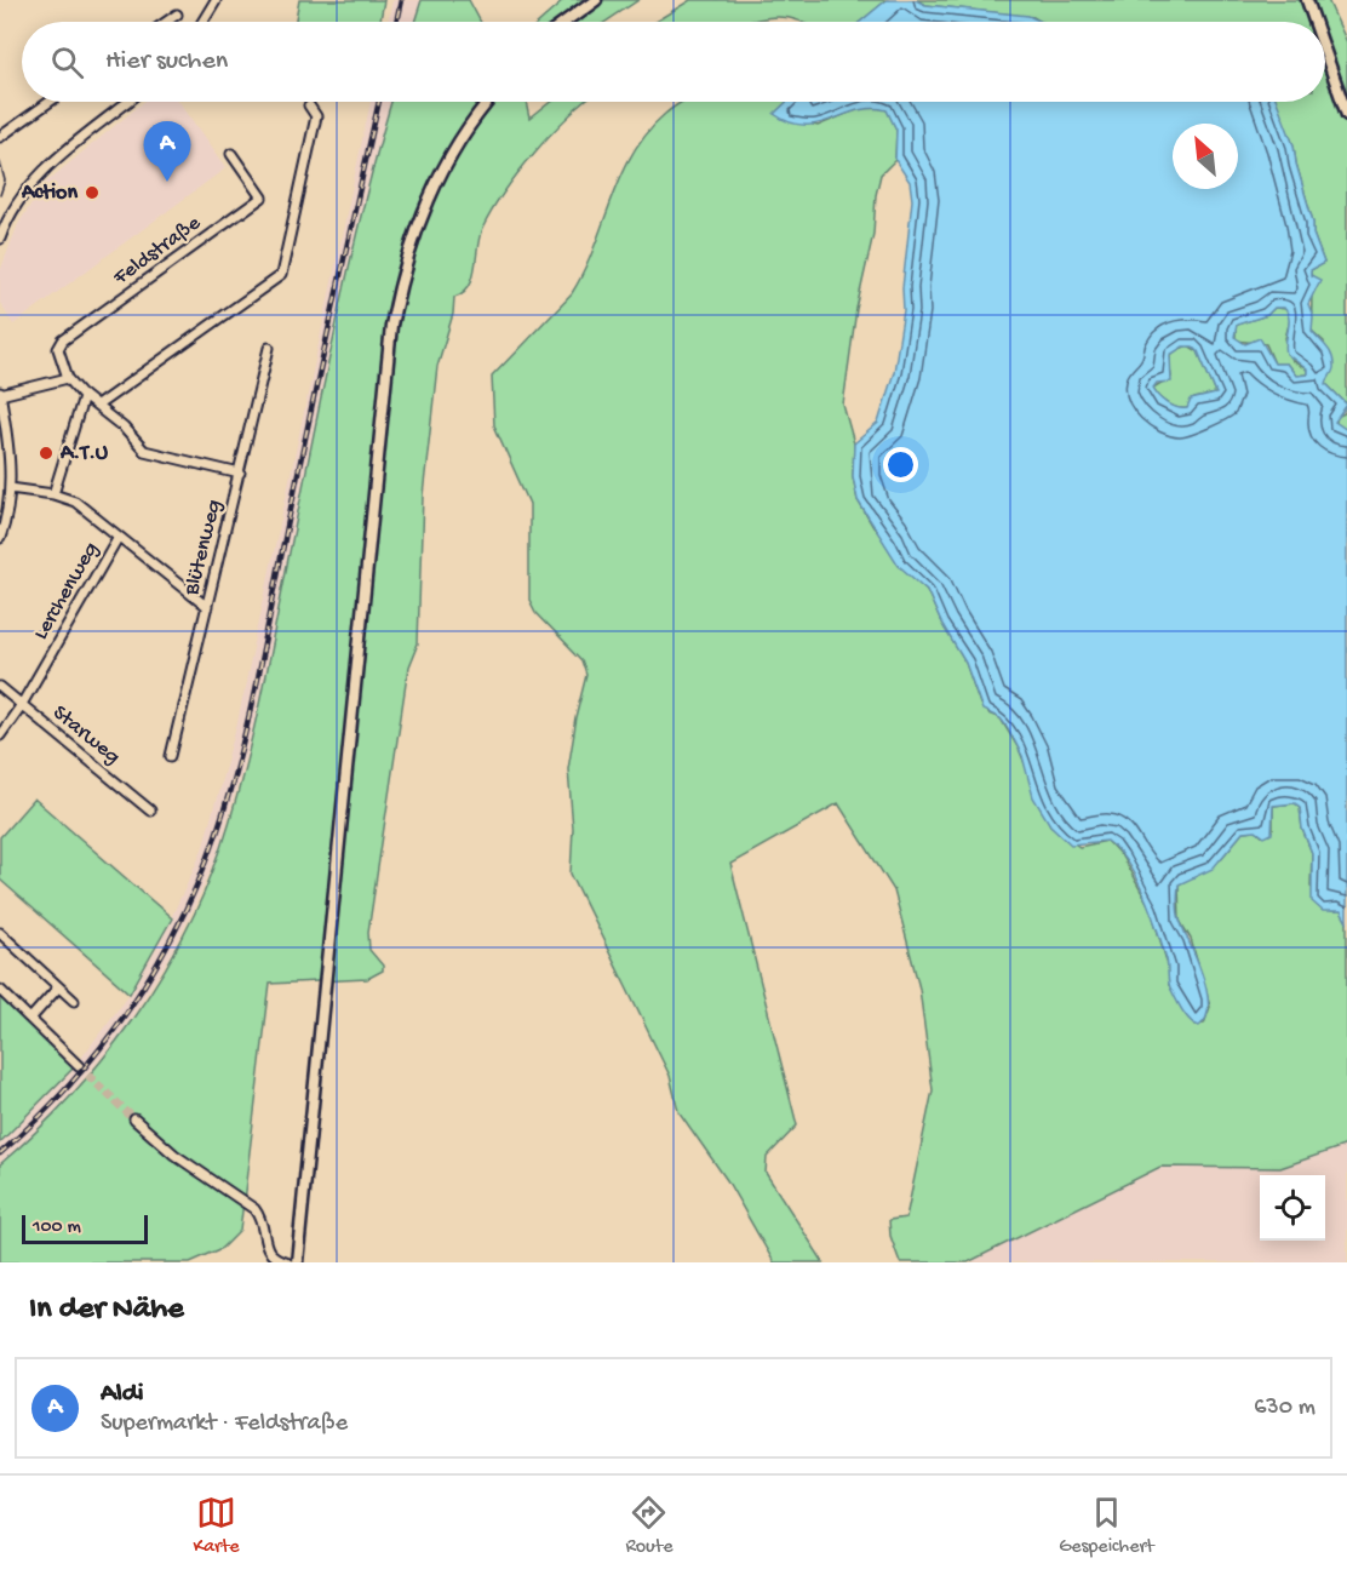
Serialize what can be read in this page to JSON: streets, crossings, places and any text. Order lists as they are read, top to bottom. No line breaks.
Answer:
{"streets":{"street":["Feldstraße","Blütenweg","Lerchenweg","Starweg"]},"crossings":[["Feldstraße","Blütenweg"],["Lerchenweg","Starweg"]],"places":["Action","A.T.U"],"scale_bar":"100 m","north":"top left","page":{"search":"Hier suchen","pins":"A","scale":"100 m","heading":"In der Nähe","list":[{"mark":"A","name":"Aldi","note":"Supermarkt · Feldstraße","value":"630 m"}],"nav":["Karte","Route","Gespeichert"]}}
